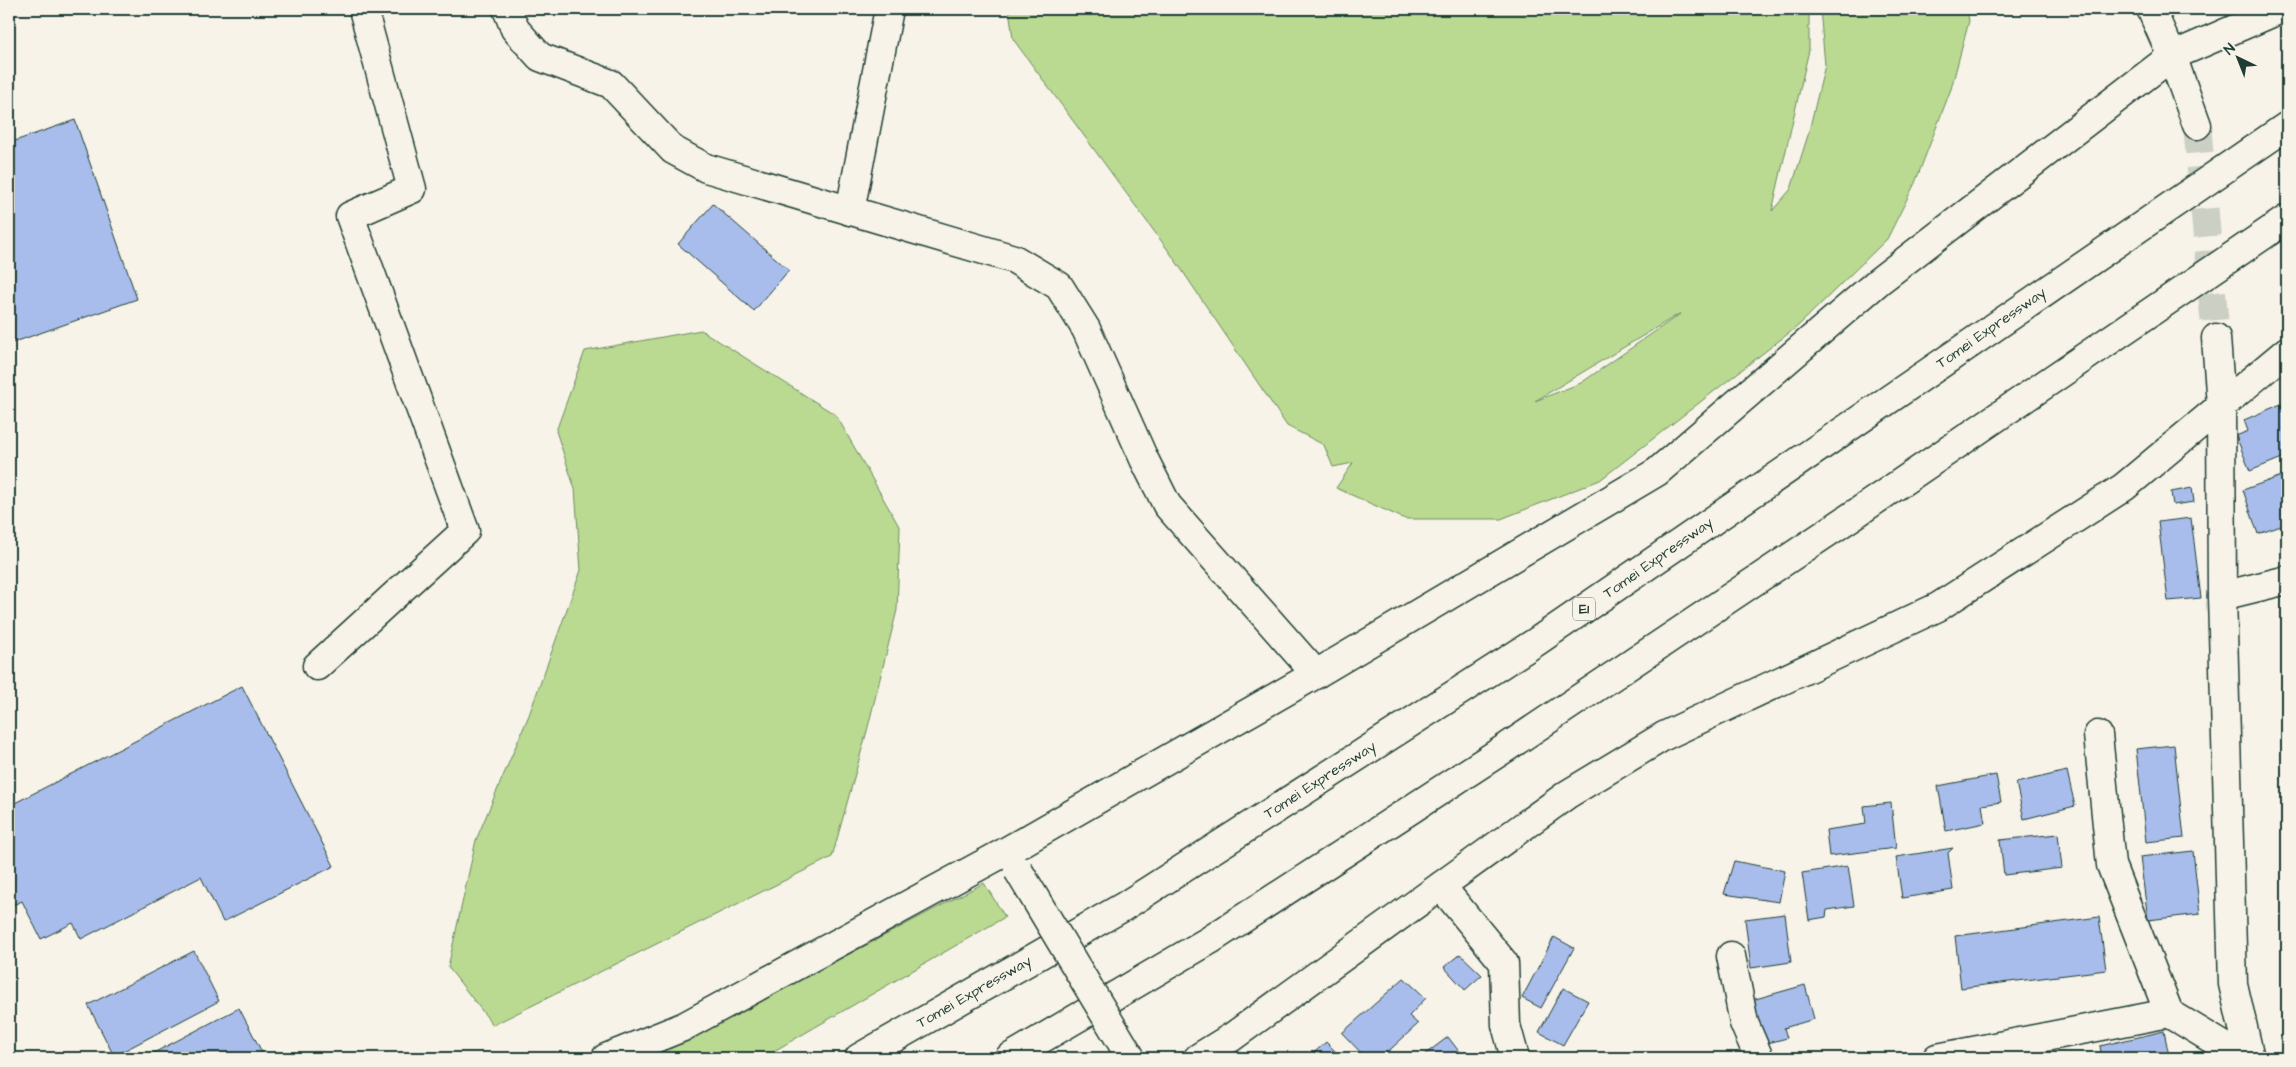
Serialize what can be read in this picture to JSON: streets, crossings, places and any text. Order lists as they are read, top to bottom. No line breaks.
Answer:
{"streets":{"main road":["Tomei Expressway","E1"]},"north":"top left"}
